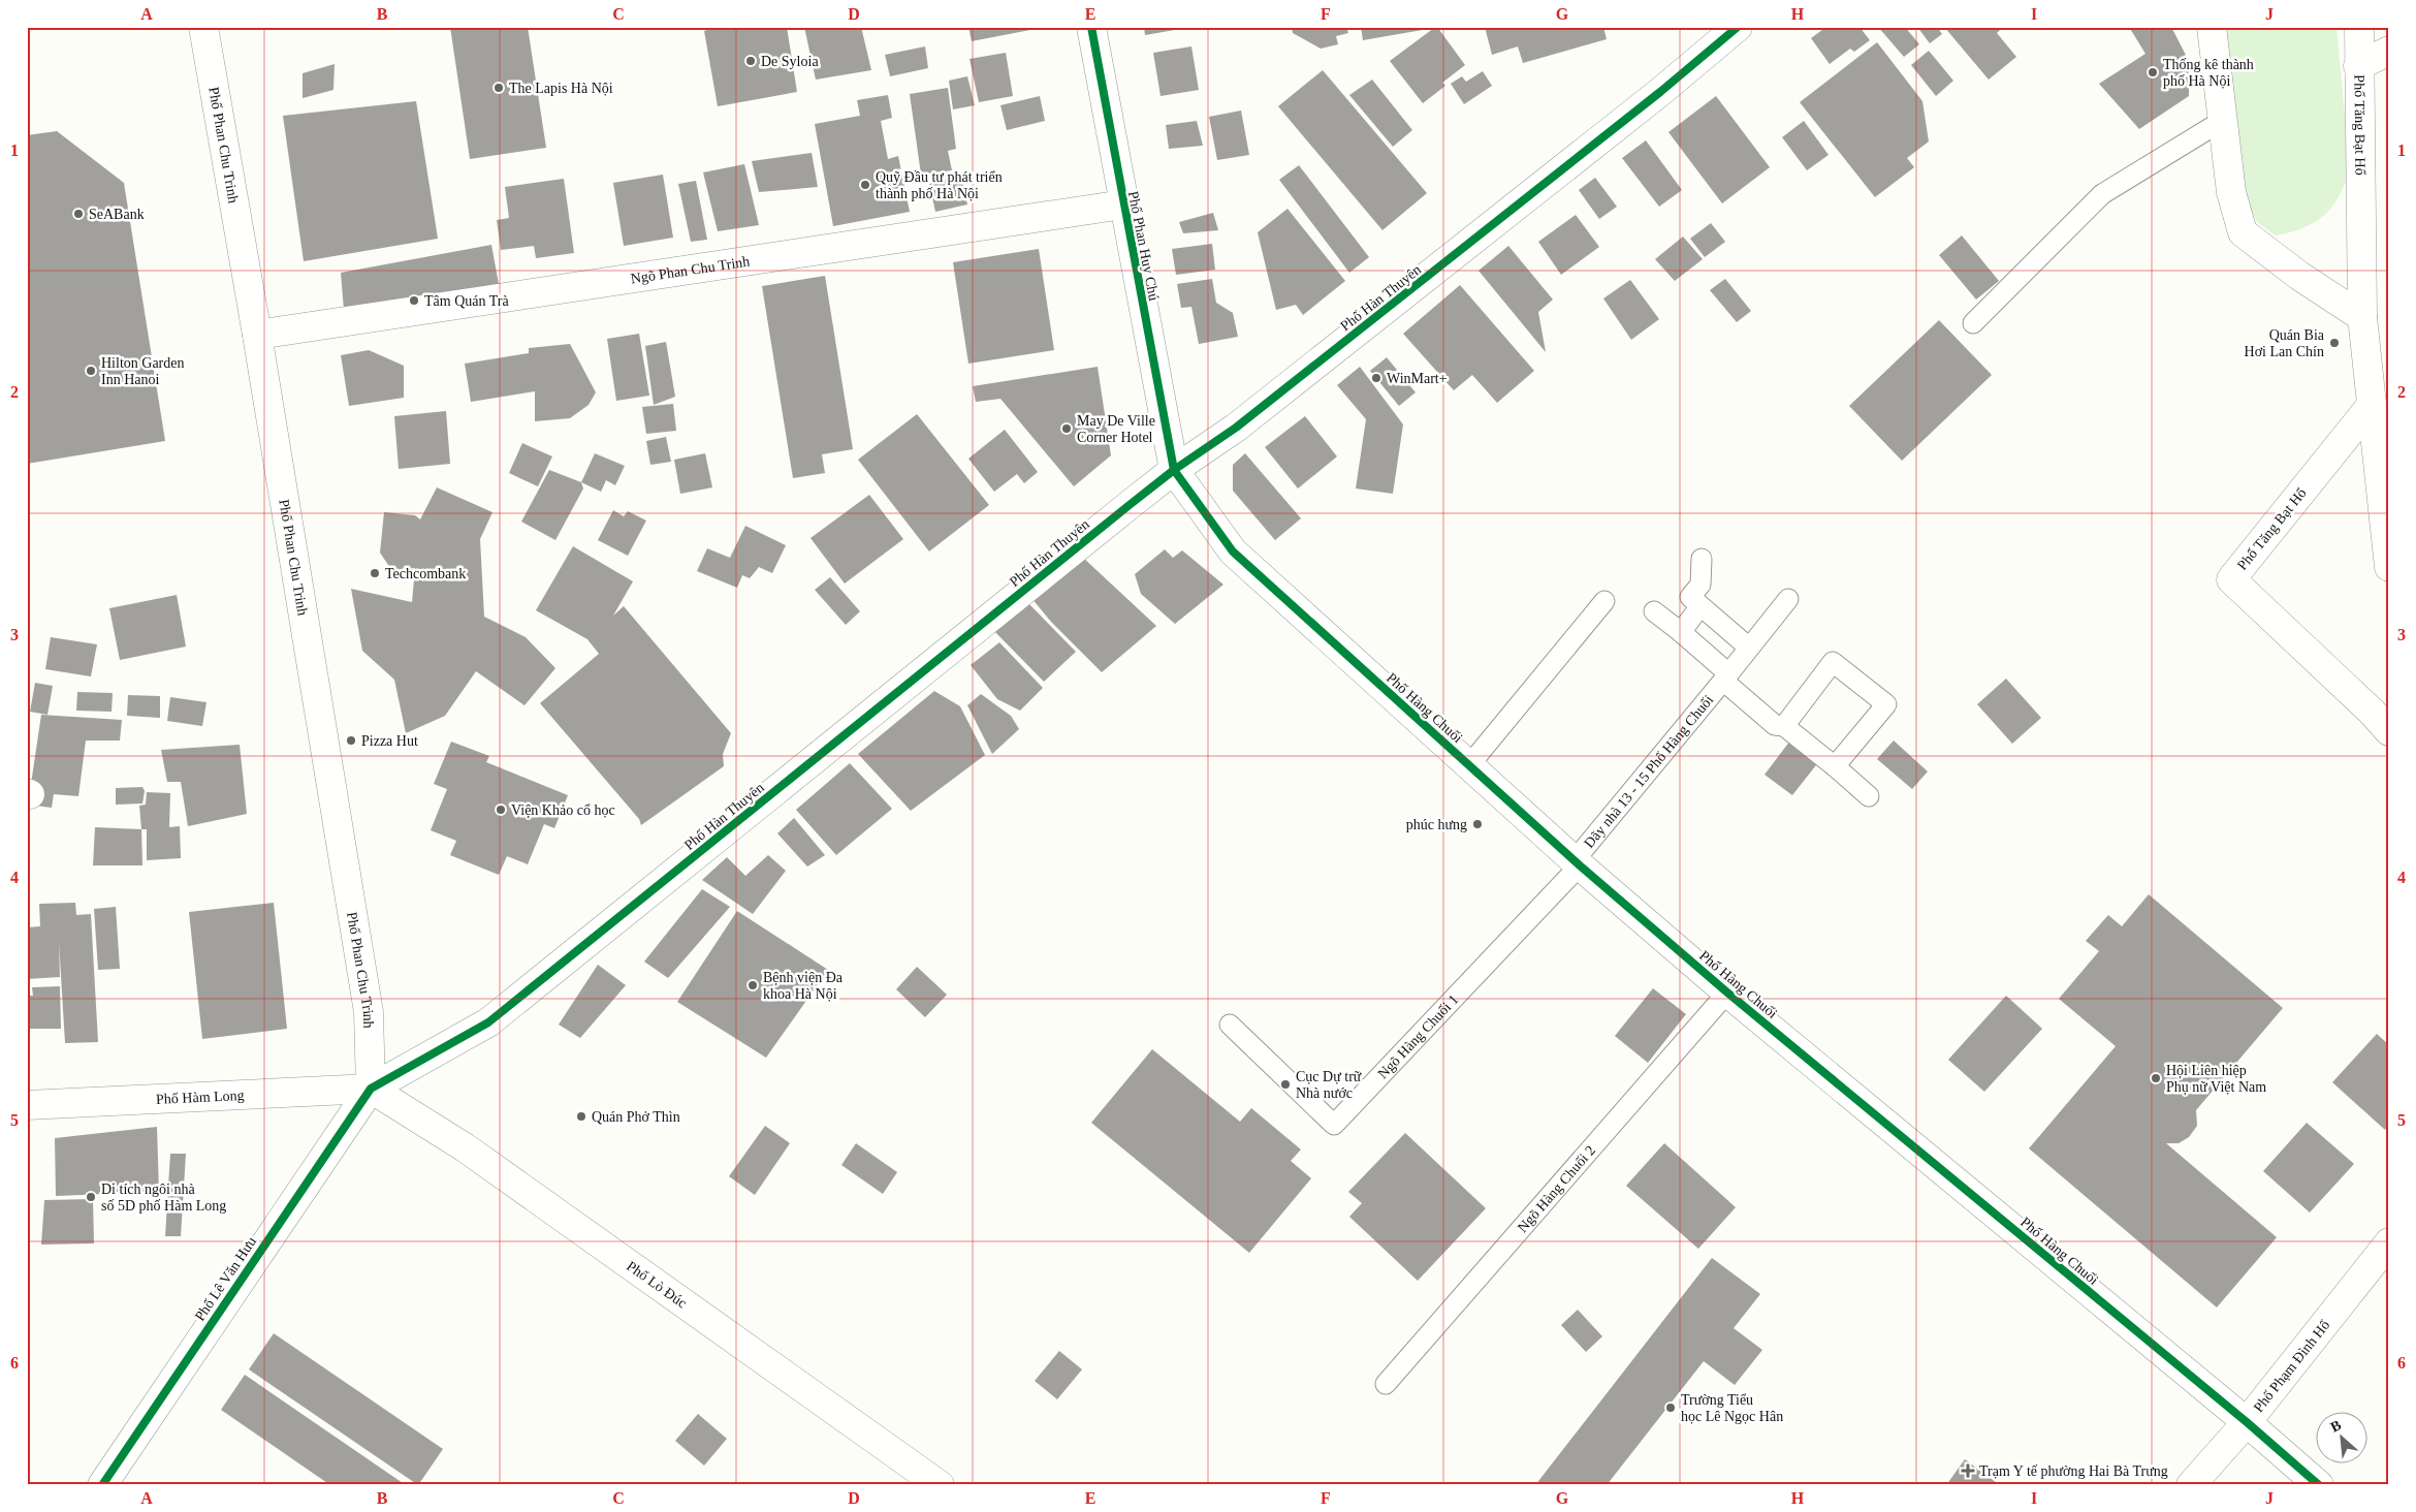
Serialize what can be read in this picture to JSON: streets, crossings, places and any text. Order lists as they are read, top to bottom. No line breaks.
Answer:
{"streets":{"street":["Phố Tăng Bạt Hổ","Phố Phan Chu Trinh","Phố Phan Huy Chú","Ngõ Phan Chu Trinh","Phố Hàn Thuyên","Phố Hàng Chuối","Phố Hàm Long","Phố Lê Văn Hưu","Phố Lò Đúc","Phố Phạm Đình Hổ"],"lane":["Dãy nhà 13 - 15 Phố Hàng Chuối","Ngõ Hàng Chuối 1","Ngõ Hàng Chuối 2"]},"crossings":[["Phố Phan Chu Trinh","Ngõ Phan Chu Trinh"],["Phố Phan Chu Trinh","Phố Hàn Thuyên"],["Phố Phan Chu Trinh","Phố Hàm Long"],["Phố Phan Chu Trinh","Phố Lê Văn Hưu"],["Phố Phan Chu Trinh","Phố Lò Đúc"],["Phố Phan Huy Chú","Ngõ Phan Chu Trinh"],["Phố Phan Huy Chú","Phố Hàn Thuyên"],["Phố Phan Huy Chú","Phố Hàng Chuối"],["Phố Hàn Thuyên","Phố Hàng Chuối"],["Phố Hàn Thuyên","Phố Hàm Long"],["Phố Hàn Thuyên","Phố Lê Văn Hưu"],["Phố Hàn Thuyên","Phố Lò Đúc"],["Phố Hàng Chuối","Dãy nhà 13 - 15 Phố Hàng Chuối"],["Phố Hàng Chuối","Ngõ Hàng Chuối 1"],["Phố Hàng Chuối","Ngõ Hàng Chuối 2"],["Phố Hàng Chuối","Phố Phạm Đình Hổ"],["Dãy nhà 13 - 15 Phố Hàng Chuối","Ngõ Hàng Chuối 1"],["Phố Hàm Long","Phố Lê Văn Hưu"],["Phố Hàm Long","Phố Lò Đúc"],["Phố Lê Văn Hưu","Phố Lò Đúc"]],"places":{"other":["De Syloia","Thống kê thành phố Hà Nội","The Lapis Hà Nội","Quỹ Đầu tư phát triển thành phố Hà Nội","SeABank","Tâm Quán Trà","Quán Bia Hơi Lan Chín","Hilton Garden Inn Hanoi","WinMart+","May De Ville Corner Hotel","Techcombank","Pizza Hut","Viện Khảo cổ học","phúc hưng","Bệnh viện Đa khoa Hà Nội","Hội Liên hiệp Phụ nữ Việt Nam","Cục Dự trữ Nhà nước","Quán Phở Thìn","Di tích ngôi nhà số 5D phố Hàm Long","Trường Tiểu học Lê Ngọc Hân"],"health":["Trạm Y tế phường Hai Bà Trưng"]},"north":"top left","grid":{"columns":["A","B","C","D","E","F","G","H","I","J"],"rows":["1","2","3","4","5","6"]}}
